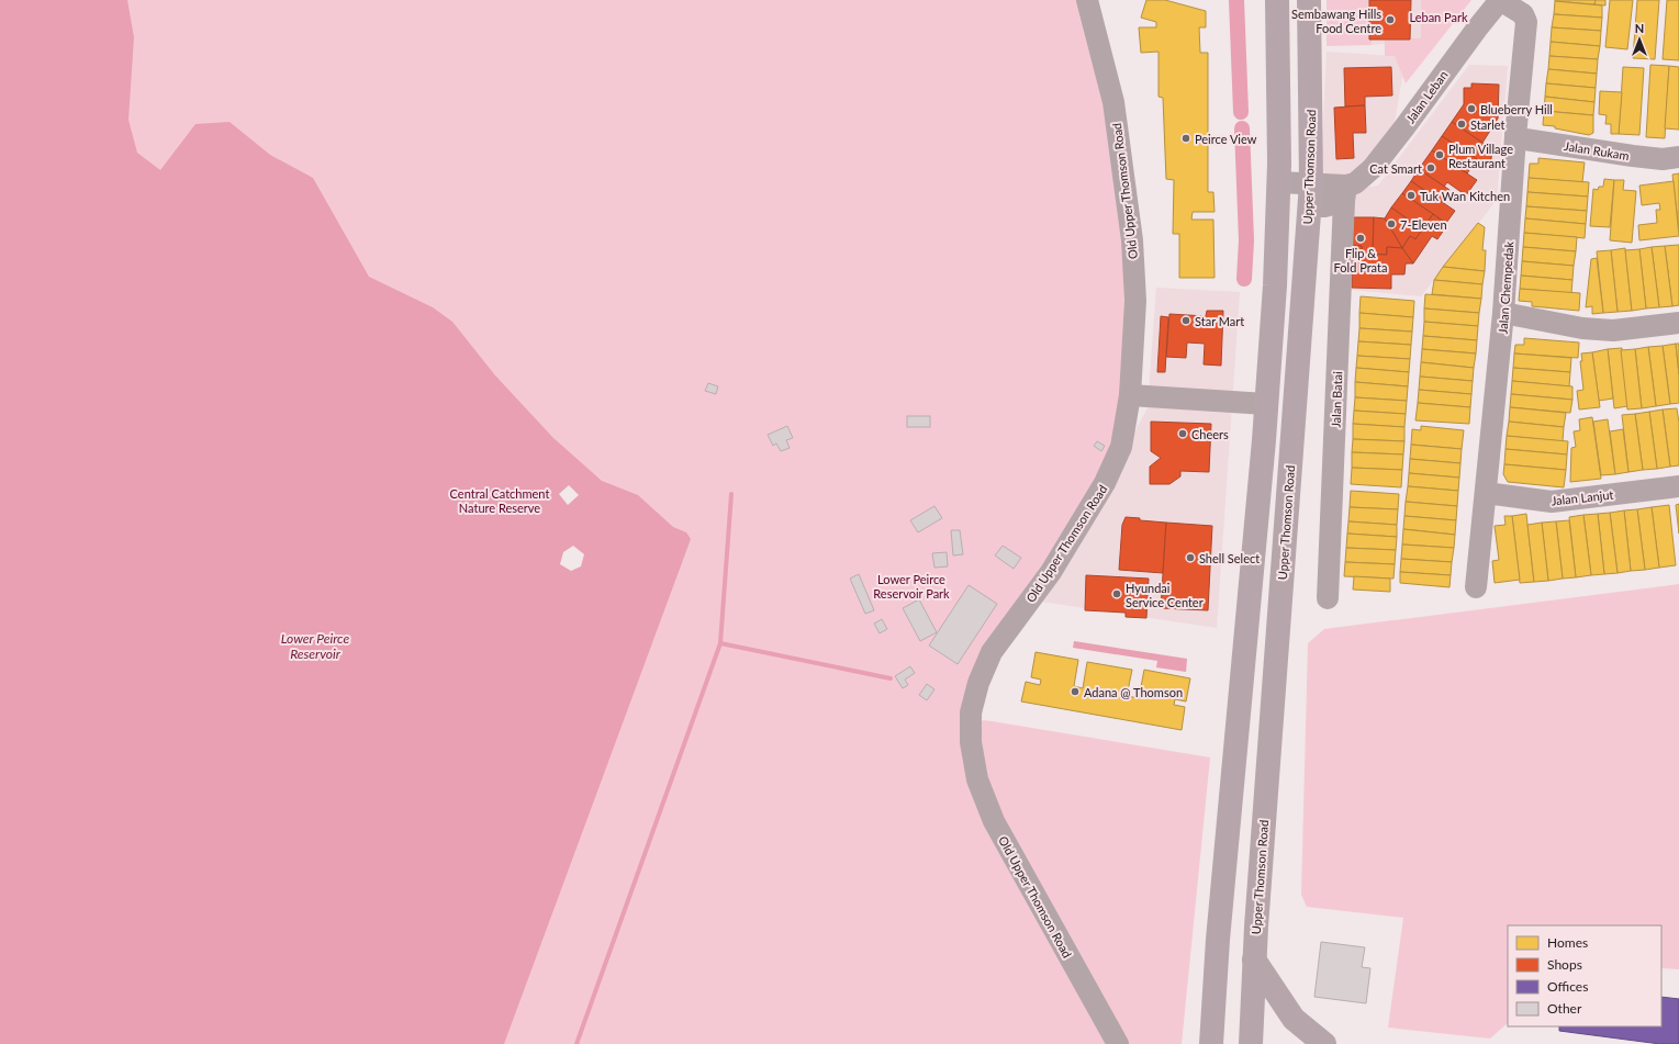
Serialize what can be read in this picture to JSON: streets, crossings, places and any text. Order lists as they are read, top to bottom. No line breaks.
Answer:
{"streets":{"main road":["Upper Thomson Road"],"street":["Jalan Leban","Jalan Rukam","Old Upper Thomson Road","Jalan Chempedak","Jalan Batai","Jalan Lanjut"]},"crossings":[["Jalan Leban","Jalan Chempedak"],["Jalan Leban","Jalan Batai"],["Jalan Rukam","Jalan Chempedak"],["Jalan Chempedak","Jalan Lanjut"]],"water":["Lower Peirce Reservoir"],"parks":["Leban Park","Central Catchment Nature Reserve","Lower Peirce Reservoir Park"],"places":["Sembawang Hills Food Centre","Blueberry Hill","Starlet","Peirce View","Plum Village Restaurant","Cat Smart","Tuk Wan Kitchen","7-Eleven","Flip & Fold Prata","Star Mart","Cheers","Shell Select","Hyundai Service Center","Adana @ Thomson"],"legend":["Homes","Shops","Offices","Other"],"north":"top"}
